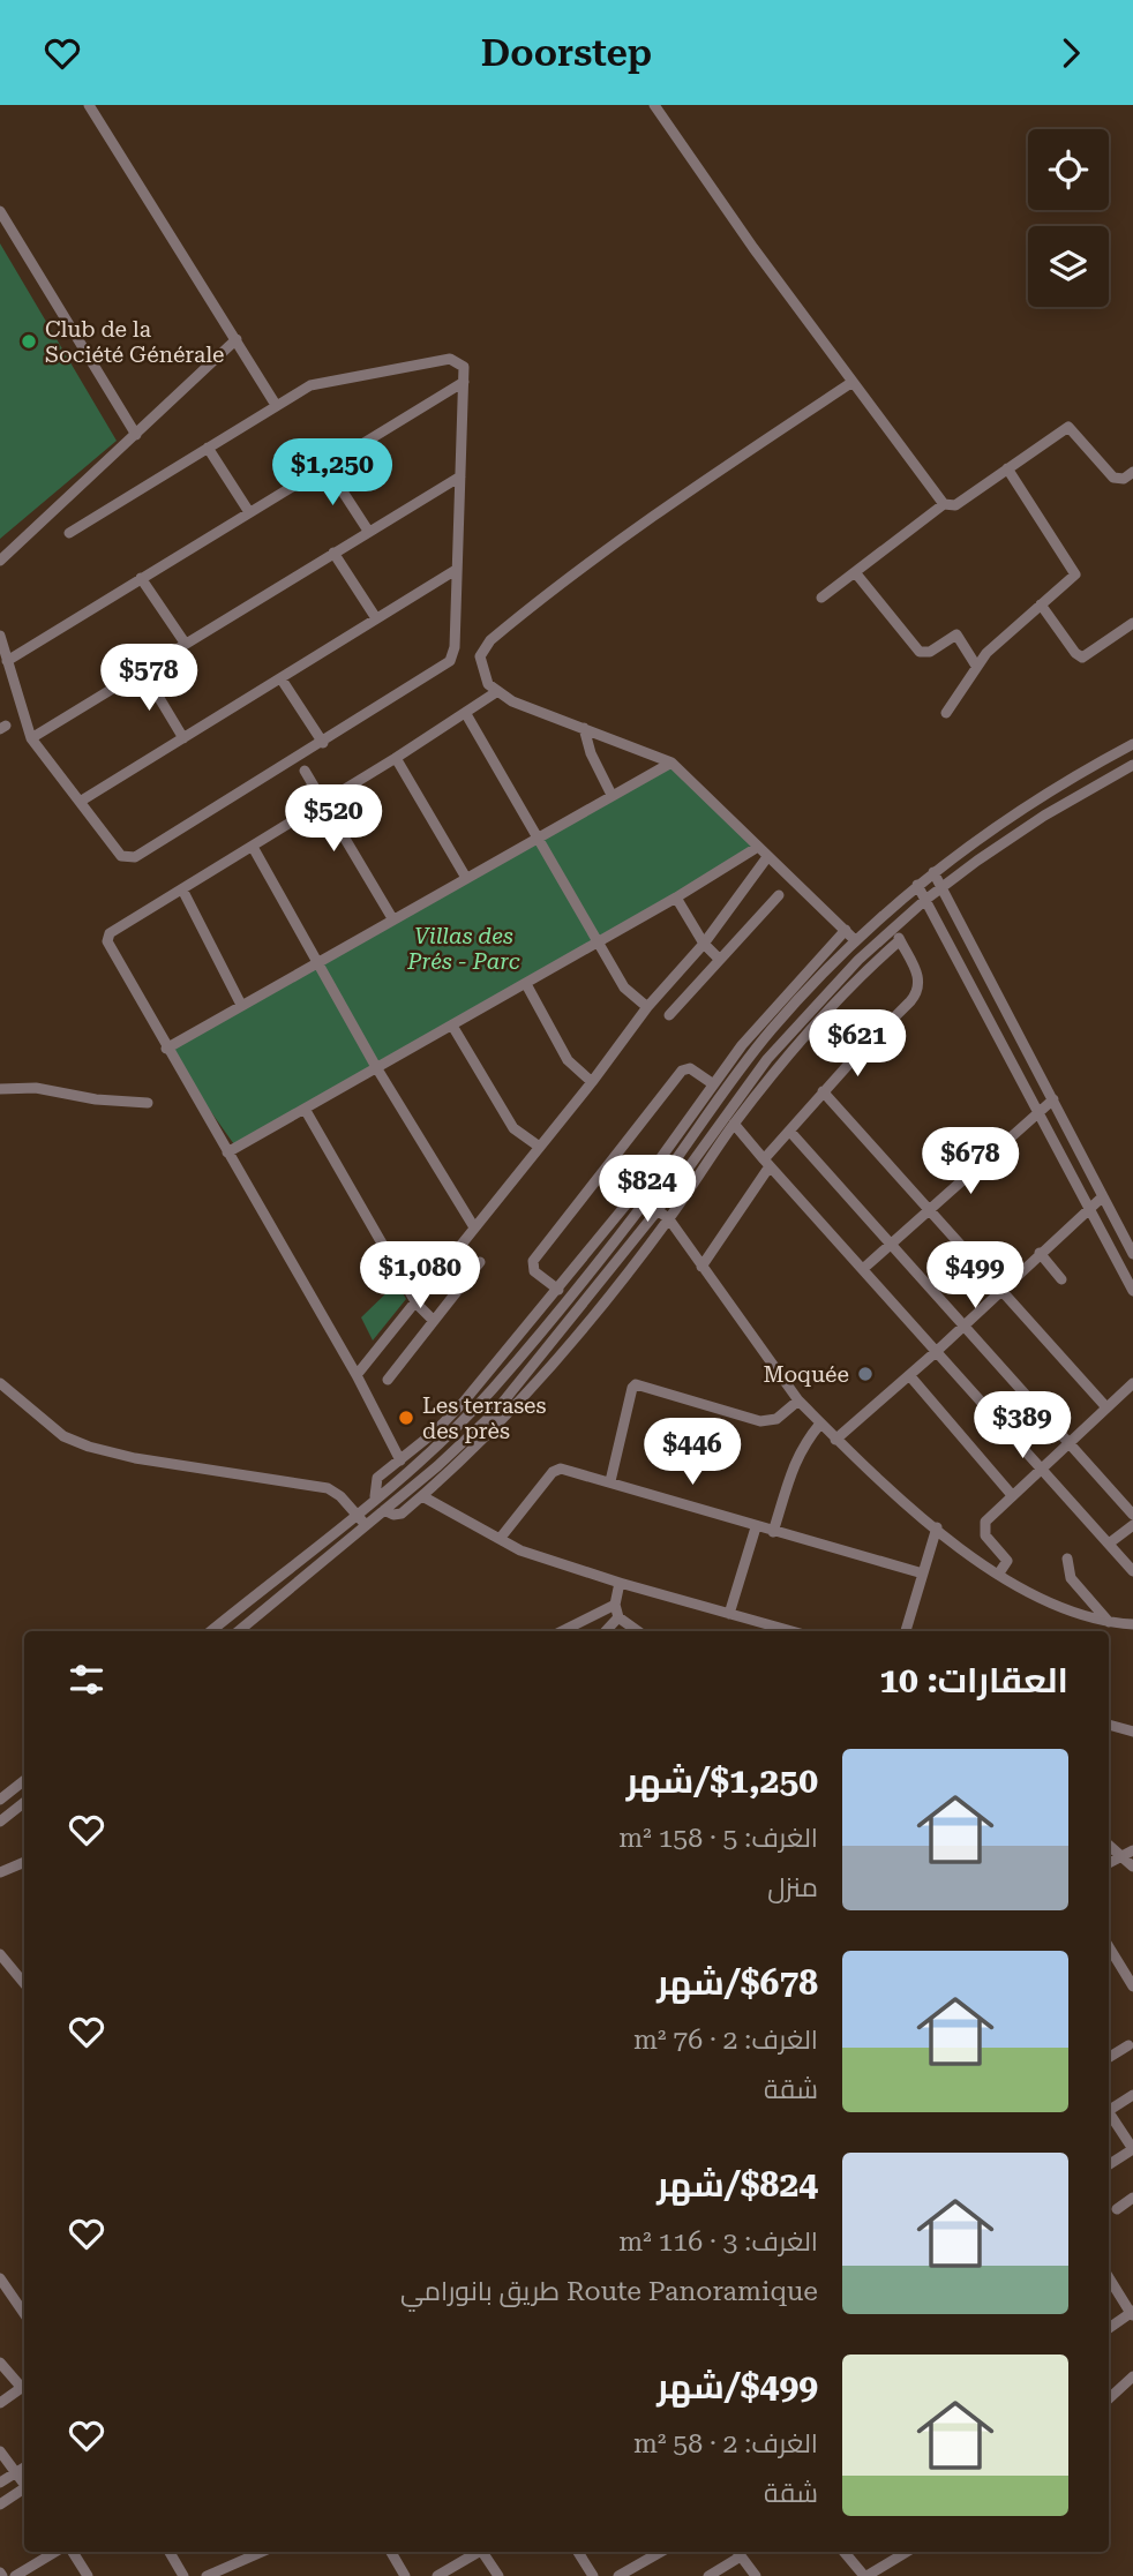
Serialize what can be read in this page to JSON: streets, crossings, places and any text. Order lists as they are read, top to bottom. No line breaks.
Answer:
{"parks":["Villas des Prés - Parc"],"places":["Club de la Société Générale","Moquée","Les terrases des près"],"page":{"header":"Doorstep","price":["$1,250","$578","$520","$621","$678","$824","$1,080","$499","$389","$446"],"heading":"العقارات: 10","list":[{"name":"$1,250/شهر","note":"الغرف: 5 · 158 m² · منزل"},{"name":"$678/شهر","note":"الغرف: 2 · 76 m² · شقة"},{"name":"$824/شهر","note":"الغرف: 3 · 116 m² · Route Panoramique طريق بانورامي"},{"name":"$499/شهر","note":"الغرف: 2 · 58 m² · شقة"}]}}
